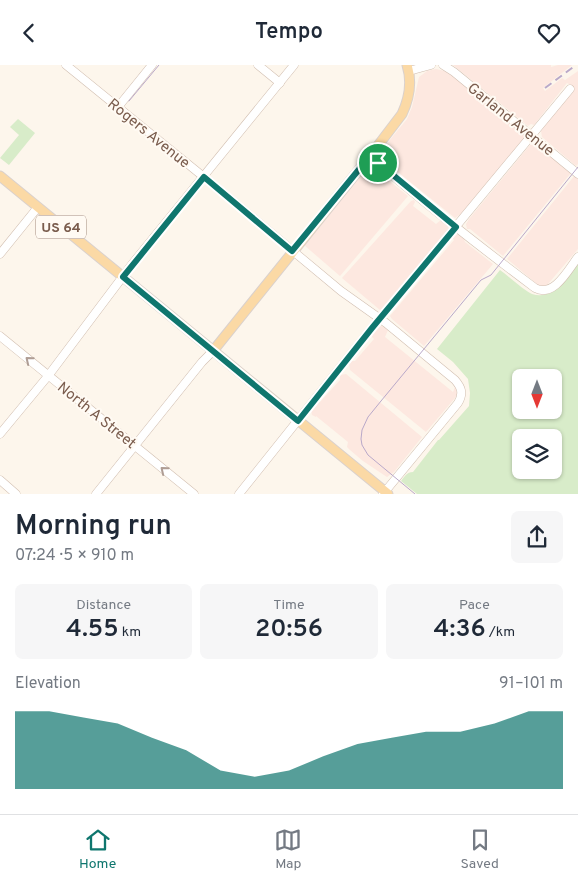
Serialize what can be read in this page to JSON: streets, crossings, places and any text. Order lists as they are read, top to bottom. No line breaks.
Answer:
{"streets":{"main road":["US 64"],"street":["Garland Avenue","Rogers Avenue","North A Street"]},"crossings":[["Rogers Avenue","US 64"]],"one_way":["North A Street"],"north":"bottom","page":{"header":"Tempo","heading":["Morning run","07:24 · 5 × 910 m"],"stats":[["Distance","4.55 km"],["Time","20:56"],["Pace","4:36 /km"]],"chart":["Elevation","91–101 m"],"tabs":["Home","Map","Saved"]}}
